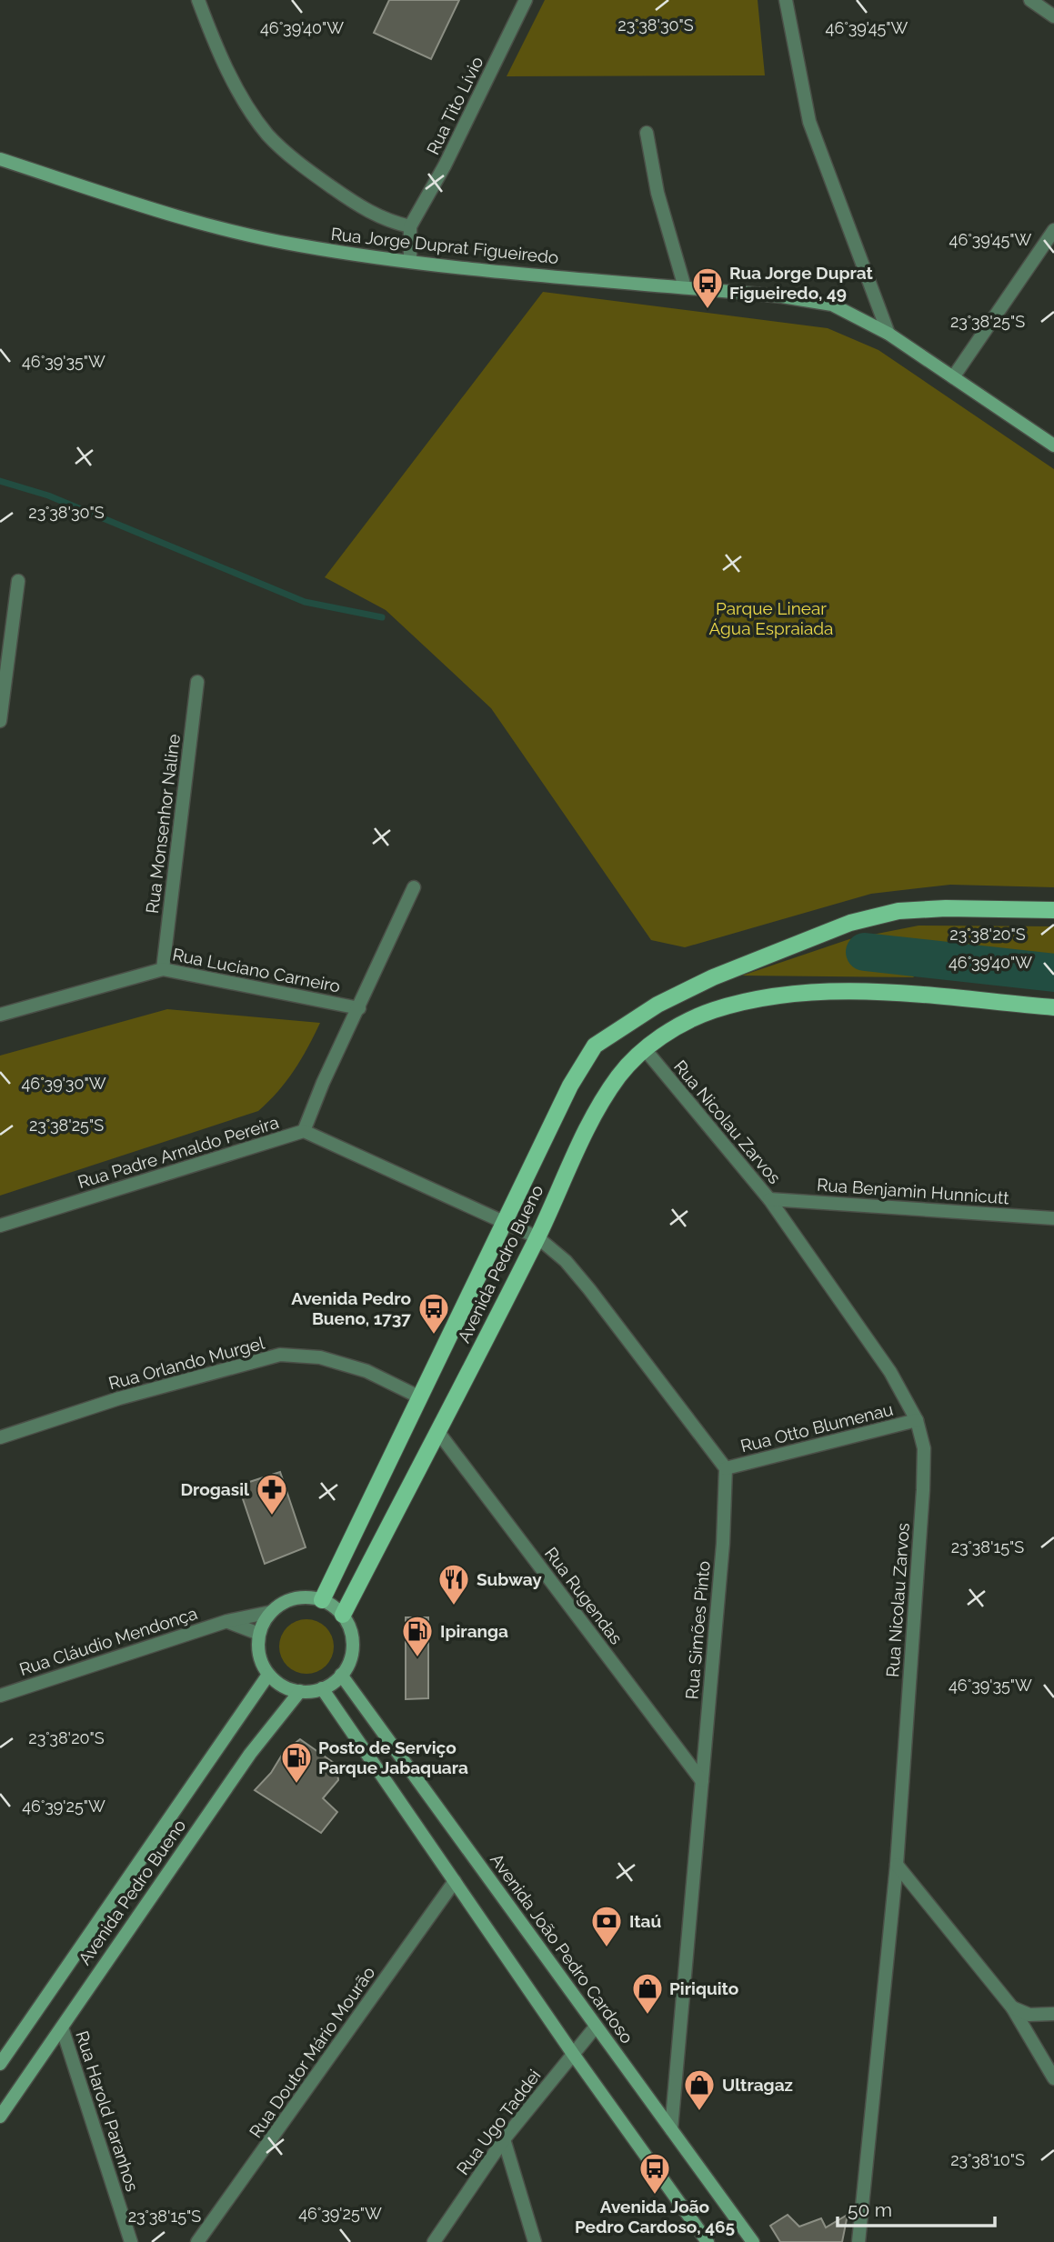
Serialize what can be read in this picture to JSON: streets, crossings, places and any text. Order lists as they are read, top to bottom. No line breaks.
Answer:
{"streets":{"main road":["Rua Jorge Duprat Figueiredo","Avenida Pedro Bueno","Avenida João Pedro Cardoso"],"street":["Rua Tito Lívio","Rua Monsenhor Naline","Rua Luciano Carneiro","Rua Nicolau Zarvos","Rua Padre Arnaldo Pereira","Rua Benjamin Hunnicutt","Rua Orlando Murgel","Rua Otto Blumenau","Rua Rugendas","Rua Simões Pinto","Rua Cláudio Mendonça","Rua Doutor Mário Mourão","Rua Harold Paranhos","Rua Ugo Taddei"]},"crossings":[["Rua Tito Lívio","Rua Jorge Duprat Figueiredo"],["Rua Monsenhor Naline","Rua Luciano Carneiro"],["Rua Nicolau Zarvos","Rua Benjamin Hunnicutt"],["Rua Nicolau Zarvos","Avenida Pedro Bueno"],["Rua Nicolau Zarvos","Rua Otto Blumenau"],["Rua Padre Arnaldo Pereira","Avenida Pedro Bueno"],["Avenida Pedro Bueno","Rua Orlando Murgel"],["Avenida Pedro Bueno","Rua Rugendas"],["Avenida Pedro Bueno","Rua Cláudio Mendonça"],["Avenida Pedro Bueno","Avenida João Pedro Cardoso"],["Avenida Pedro Bueno","Rua Harold Paranhos"],["Rua Otto Blumenau","Rua Simões Pinto"],["Rua Rugendas","Rua Simões Pinto"],["Rua Simões Pinto","Avenida João Pedro Cardoso"],["Rua Cláudio Mendonça","Avenida João Pedro Cardoso"],["Avenida João Pedro Cardoso","Rua Ugo Taddei"]],"parks":["Parque Linear Água Espraiada"],"places":{"bus stop":["Rua Jorge Duprat Figueiredo, 49","Avenida Pedro Bueno, 1737","Avenida João Pedro Cardoso, 465"],"pharmacy":["Drogasil"],"restaurant":["Subway"],"fuel station":["Ipiranga","Posto de Serviço Parque Jabaquara"],"bank":["Itaú"],"shop":["Piriquito","Ultragaz"]},"scale_bar":"50 m","coordinates":["23°38'30\"S","46°39'40\"W","46°39'45\"W","23°38'25\"S","46°39'35\"W","23°38'20\"S","46°39'30\"W","23°38'15\"S","46°39'25\"W","23°38'10\"S"]}
